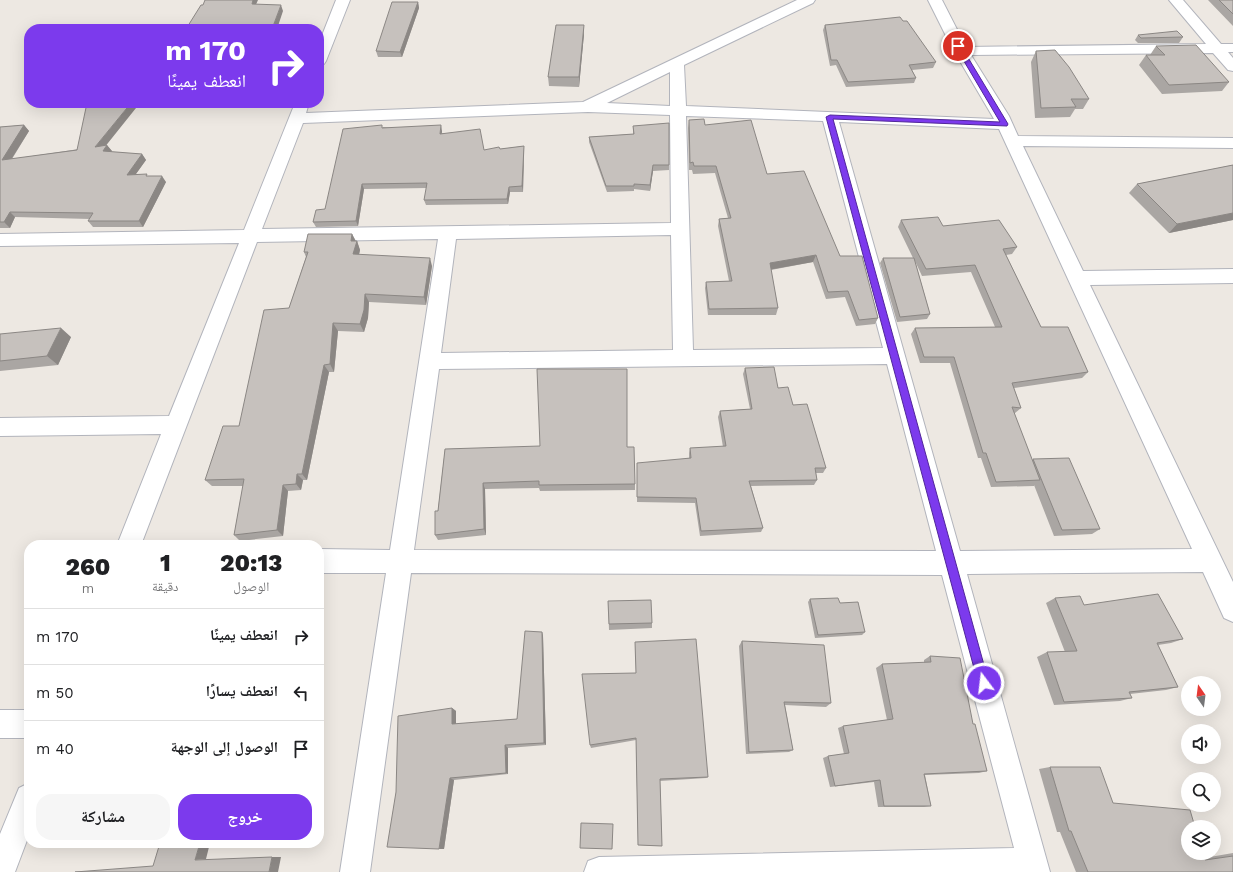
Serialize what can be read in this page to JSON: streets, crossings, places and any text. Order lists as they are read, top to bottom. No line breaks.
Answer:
{"north":"top","page":{"turn":["170 m","انعطف يمينًا"],"eta":["20:13","الوصول","1","دقيقة","260","m"],"list":[{"name":"انعطف يمينًا","value":"170 m"},{"name":"انعطف يسارًا","value":"50 m"},{"name":"الوصول إلى الوجهة","value":"40 m"}],"buttons":["خروج","مشاركة"]}}
